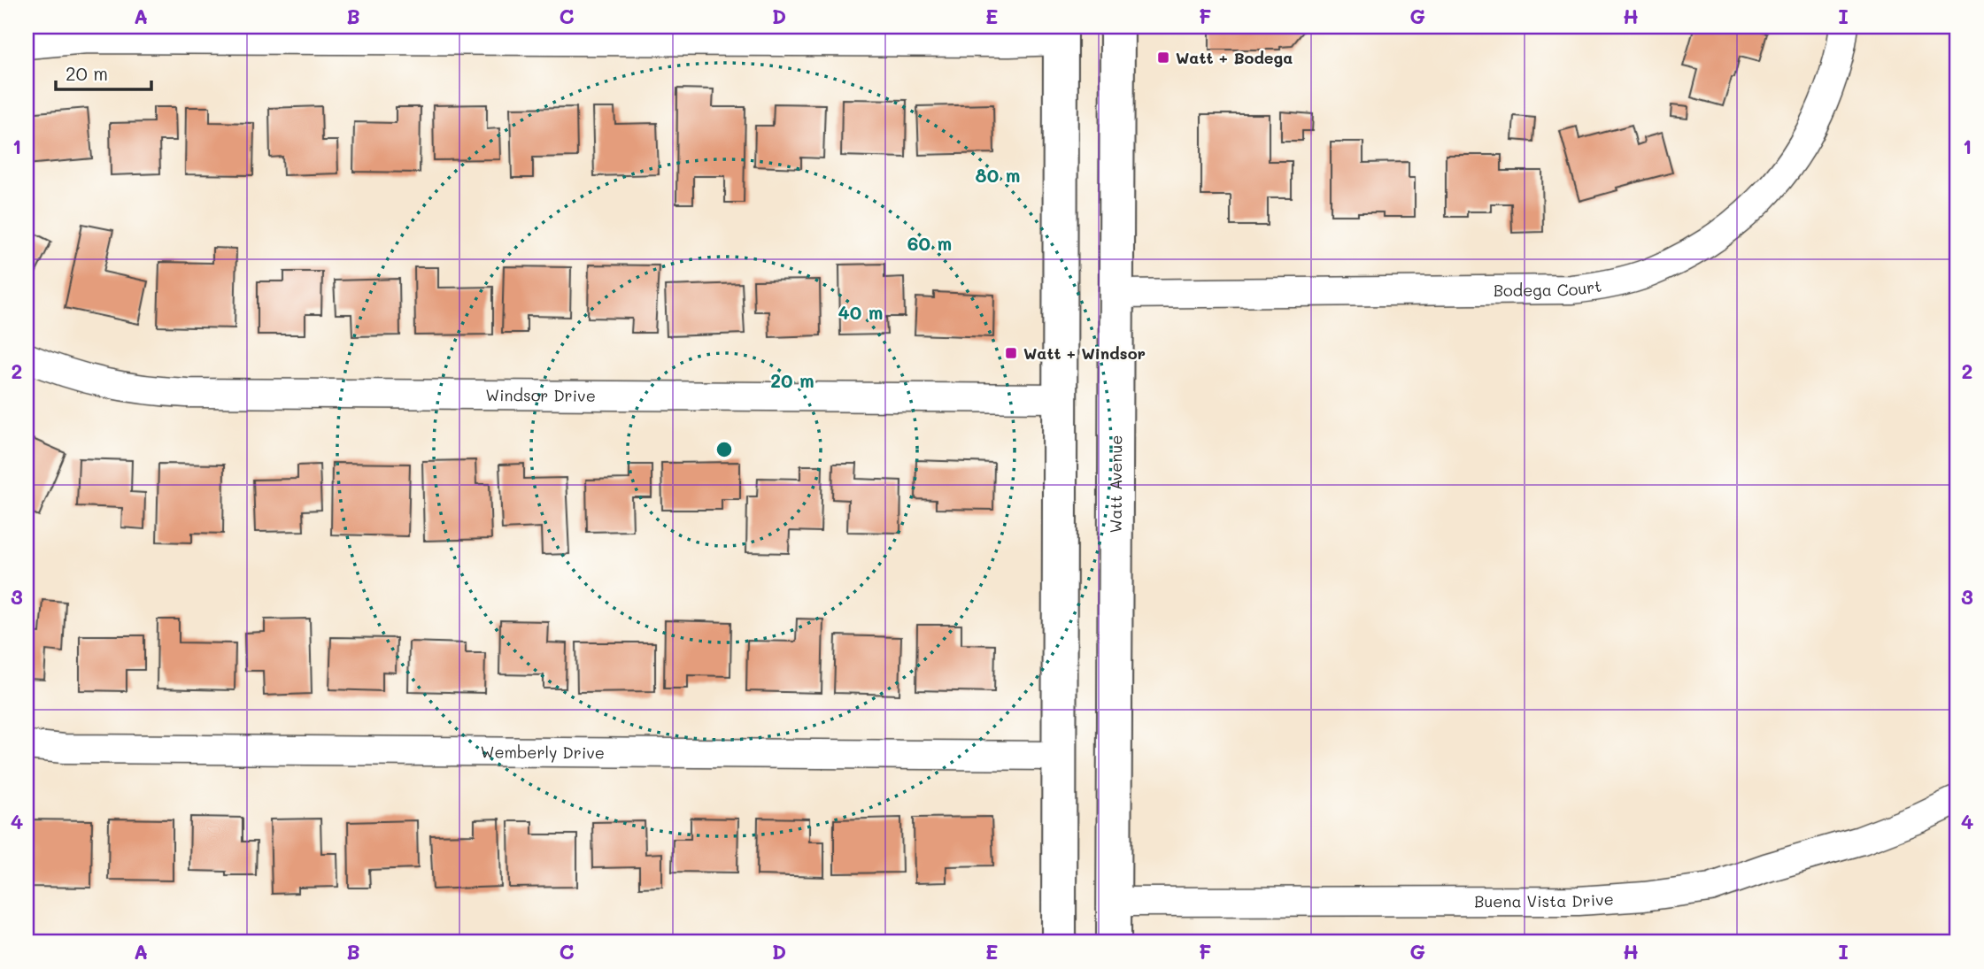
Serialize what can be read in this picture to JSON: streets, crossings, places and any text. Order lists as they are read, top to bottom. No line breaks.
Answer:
{"streets":{"main road":["Watt Avenue"],"street":["Bodega Court","Windsor Drive","Wemberly Drive","Buena Vista Drive"]},"crossings":[["Bodega Court","Watt Avenue"],["Watt Avenue","Buena Vista Drive"]],"places":{"transit":["Watt + Bodega","Watt + Windsor"]},"scale_bar":"20 m","grid":{"columns":["A","B","C","D","E","F","G","H","I"],"rows":["1","2","3","4"]},"rings":["80 m","60 m","40 m","20 m"]}
